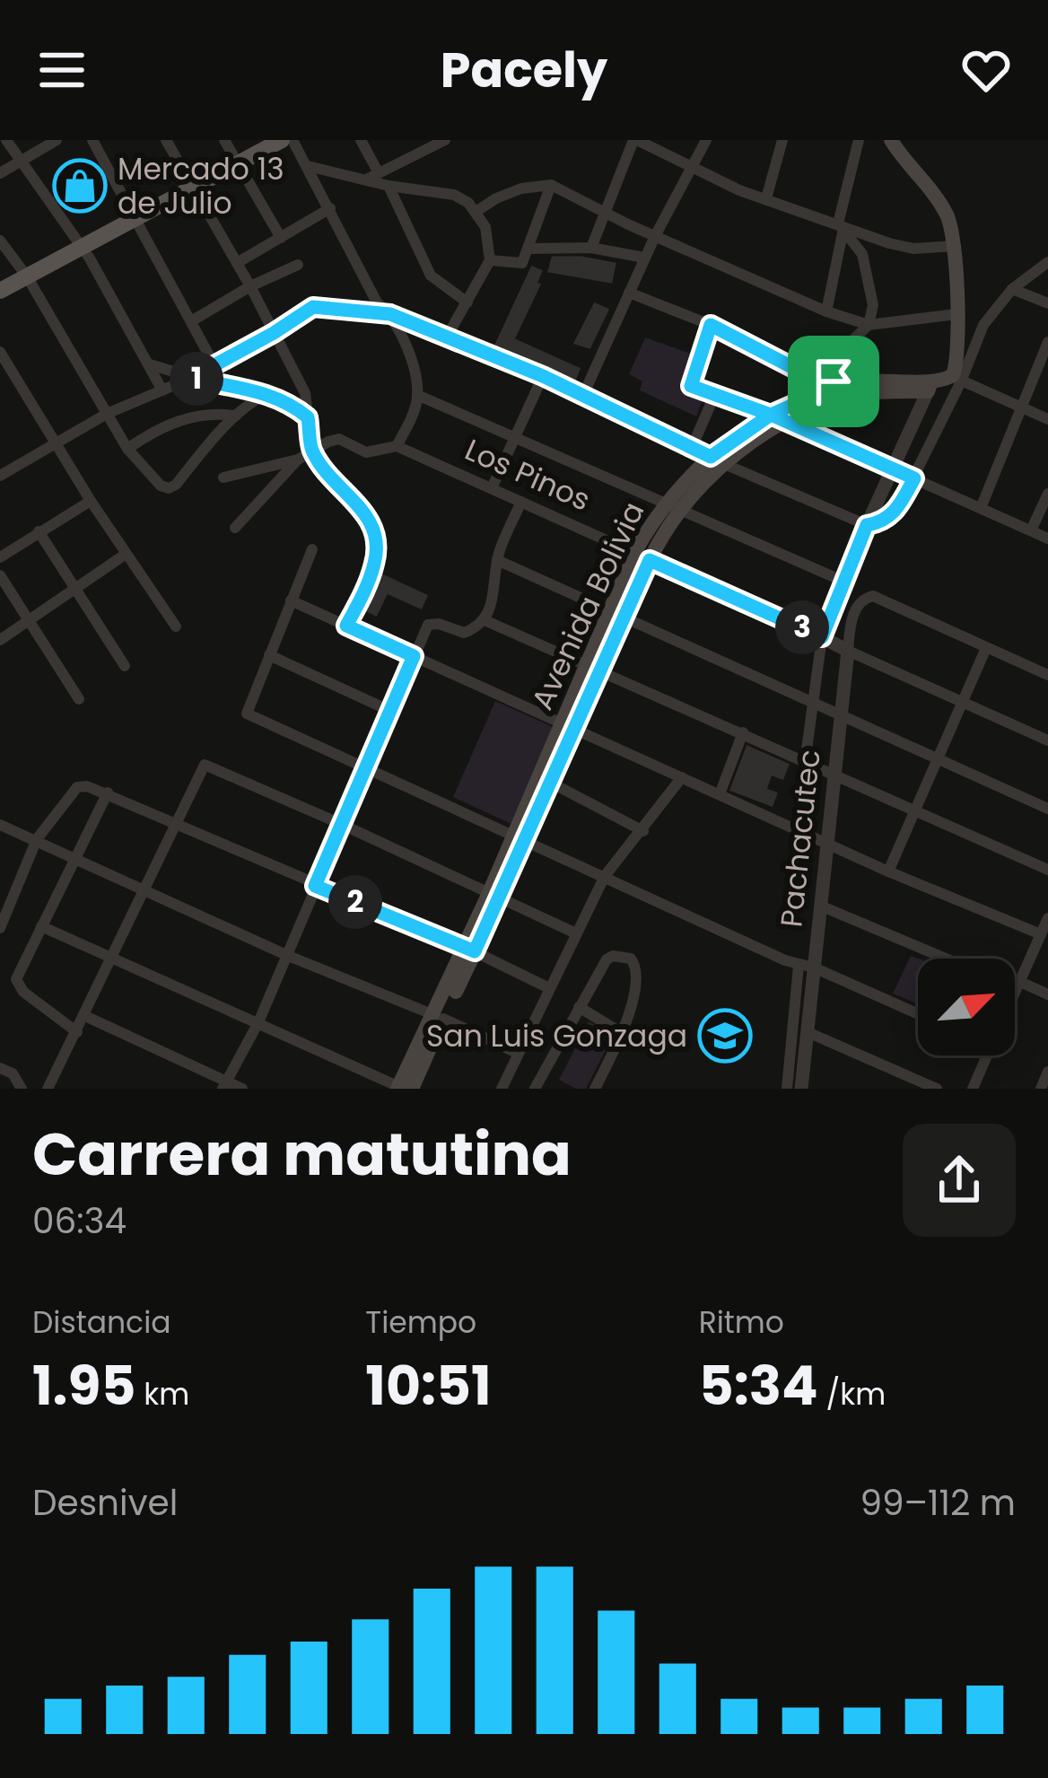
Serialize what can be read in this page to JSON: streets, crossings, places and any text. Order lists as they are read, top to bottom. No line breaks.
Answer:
{"streets":{"main road":["Avenida Bolivia"],"street":["Los Pinos","Pachacutec"]},"crossings":[["Los Pinos","Avenida Bolivia"],["Los Pinos","Pachacutec"]],"places":{"shop":["Mercado 13 de Julio"],"school or university":["San Luis Gonzaga"]},"north":"top right","page":{"header":"Pacely","pins":["1","3","2"],"heading":["Carrera matutina","06:34"],"stats":[["Distancia","1.95 km"],["Tiempo","10:51"],["Ritmo","5:34 /km"]],"chart":["Desnivel","99–112 m"]}}
